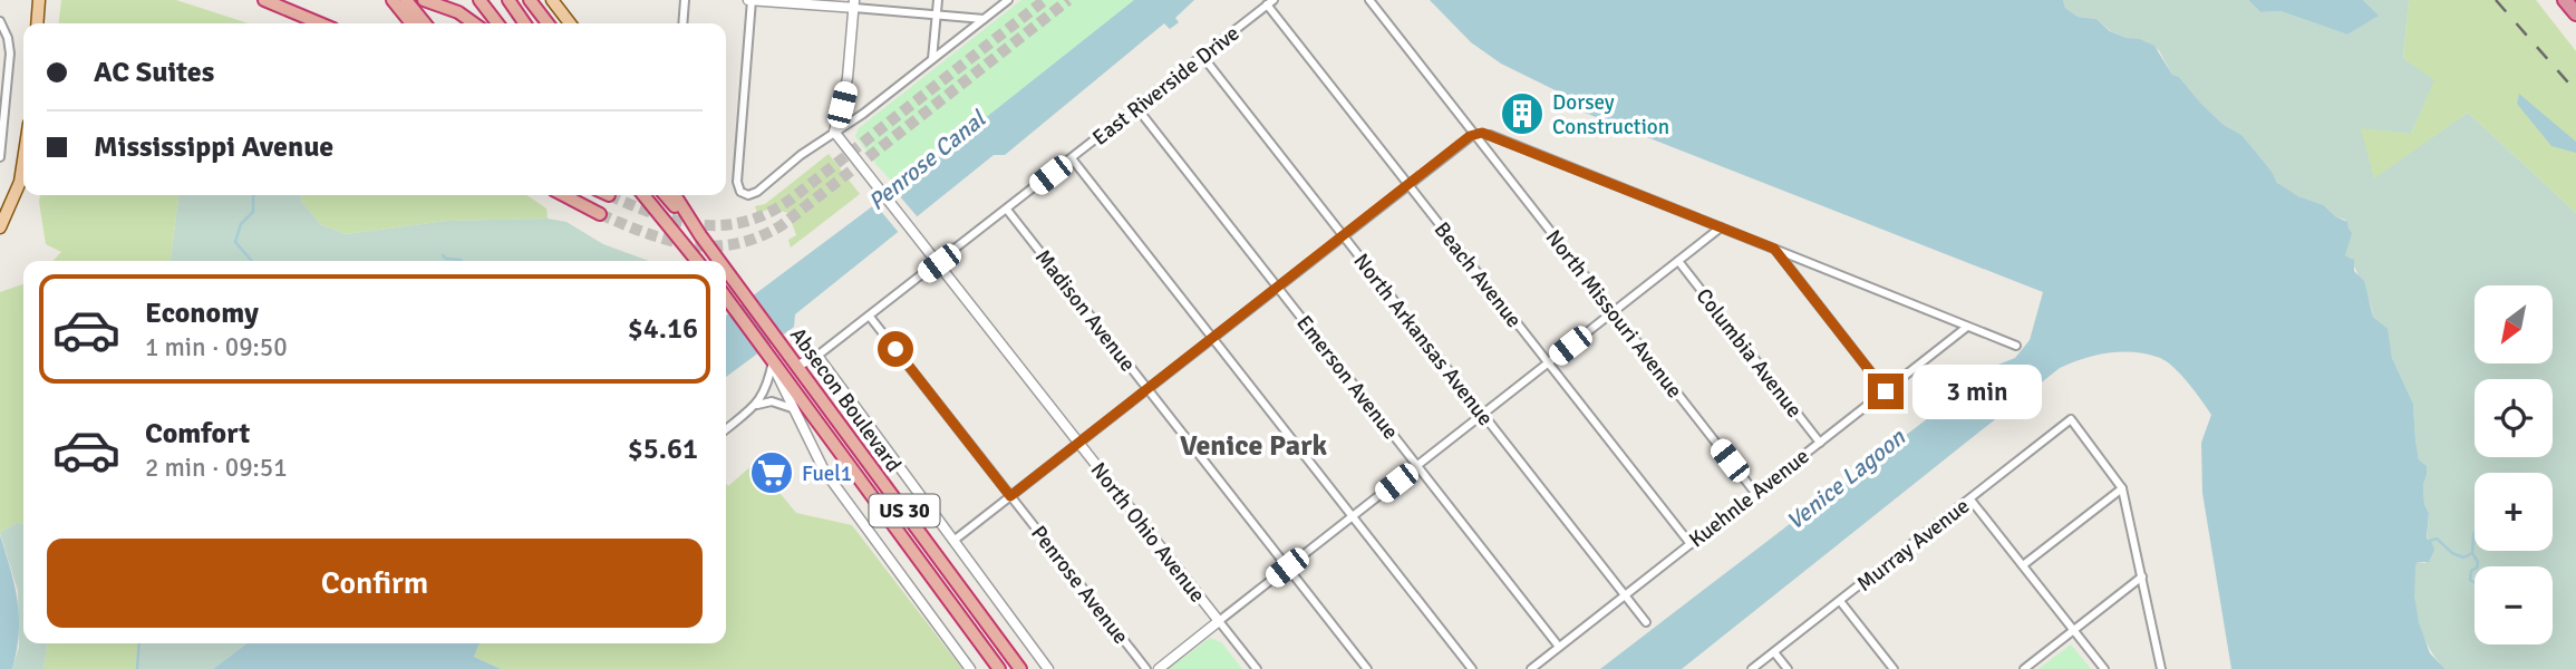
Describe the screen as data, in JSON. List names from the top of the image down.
{
  "streets": {
    "highway": ["Absecon Boulevard", "US 30"],
    "street": [
      "East Riverside Drive",
      "Beach Avenue",
      "Madison Avenue",
      "North Missouri Avenue",
      "North Arkansas Avenue",
      "Columbia Avenue",
      "Emerson Avenue",
      "Kuehnle Avenue",
      "North Ohio Avenue",
      "Murray Avenue",
      "Penrose Avenue"
    ]
  },
  "crossings": [
    ["East Riverside Drive", "Beach Avenue"],
    ["East Riverside Drive", "Madison Avenue"],
    ["East Riverside Drive", "North Arkansas Avenue"],
    ["East Riverside Drive", "Emerson Avenue"],
    ["East Riverside Drive", "Absecon Boulevard"],
    ["East Riverside Drive", "North Ohio Avenue"],
    ["East Riverside Drive", "Penrose Avenue"],
    ["Beach Avenue", "Kuehnle Avenue"],
    ["North Missouri Avenue", "Kuehnle Avenue"],
    ["North Arkansas Avenue", "Kuehnle Avenue"],
    ["Columbia Avenue", "Kuehnle Avenue"],
    ["Emerson Avenue", "Kuehnle Avenue"]
  ],
  "districts": ["Venice Park"],
  "water": ["Penrose Canal", "Venice Lagoon"],
  "places": {
    "building": ["Dorsey Construction"],
    "supermarket": ["Fuel1"]
  },
  "north": "bottom left",
  "page": {
    "banner": ["AC Suites", "Mississippi Avenue"],
    "list": [
      {
        "name": "Economy",
        "note": "1 min · 09:50",
        "value": "$4.16"
      },
      {
        "name": "Comfort",
        "note": "2 min · 09:51",
        "value": "$5.61"
      }
    ],
    "map_buttons": ["+", "−"],
    "bubble": "3 min",
    "buttons": "Confirm"
  }
}
